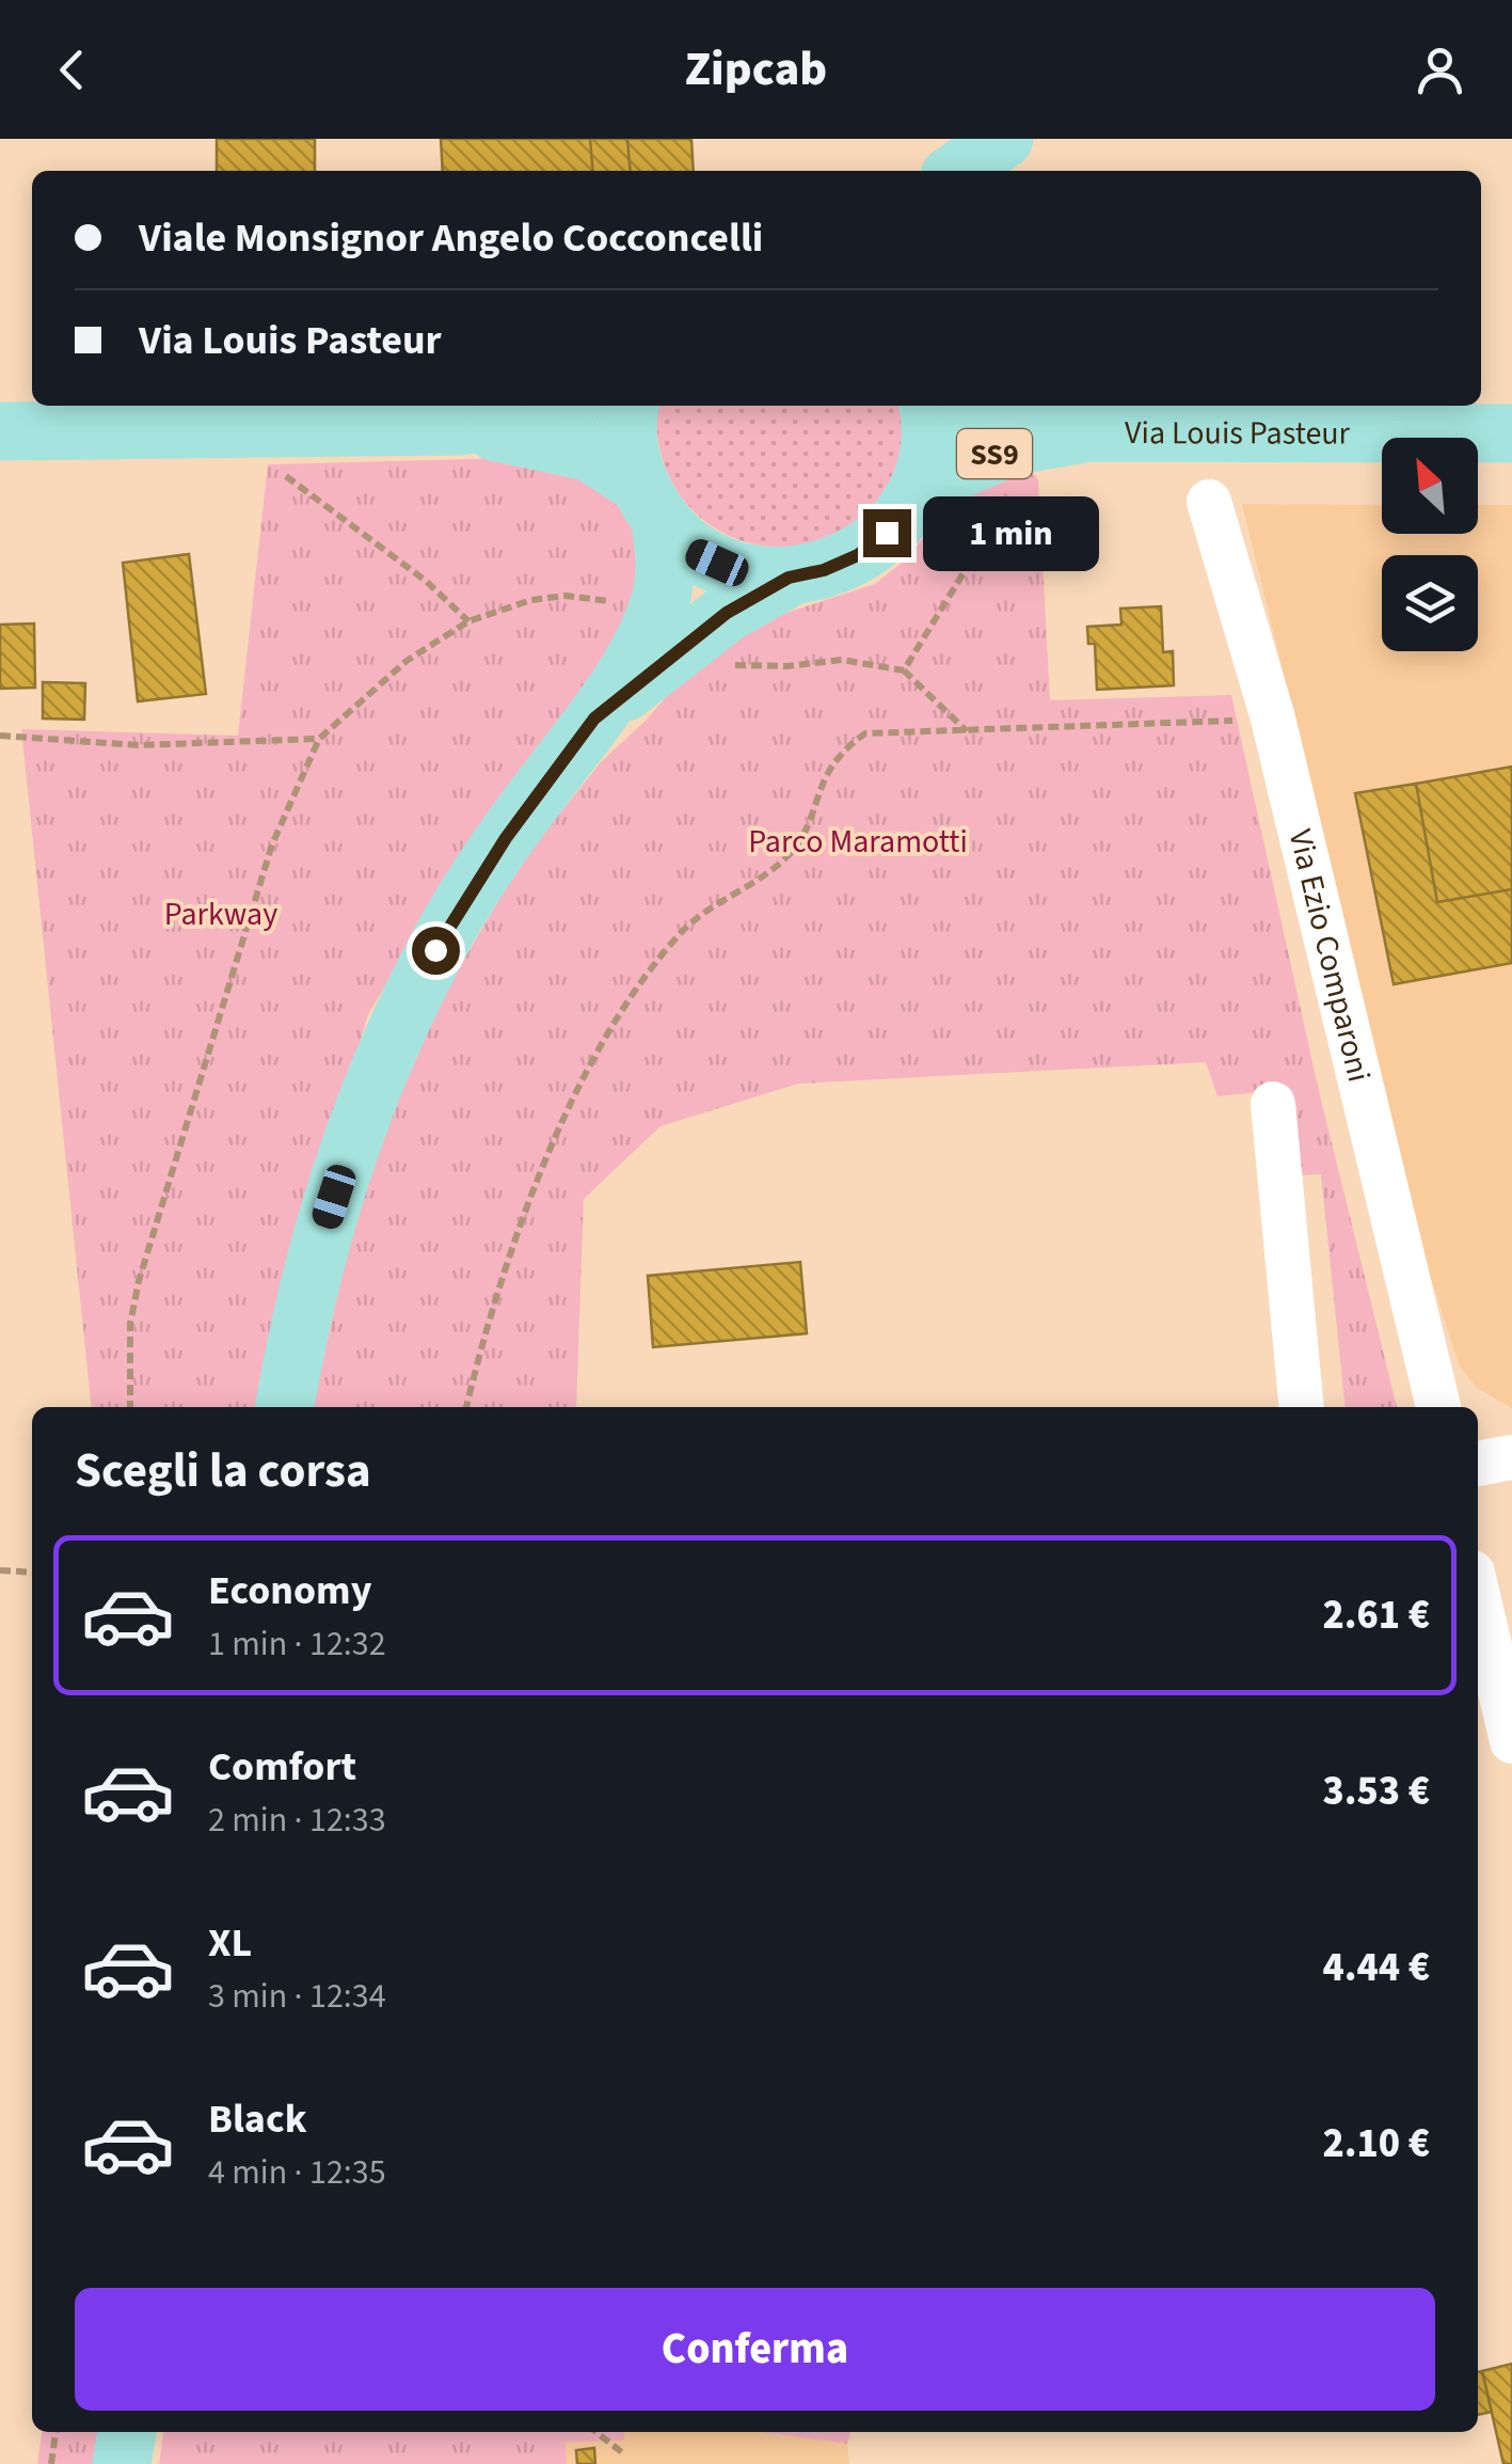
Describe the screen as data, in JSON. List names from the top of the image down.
{
  "streets": {
    "main road": ["Via Louis Pasteur", "SS9"],
    "street": ["Via Ezio Comparoni"]
  },
  "parks": ["Parco Maramotti", "Parkway"],
  "north": "top left",
  "page": {
    "header": "Zipcab",
    "banner": ["Viale Monsignor Angelo Cocconcelli", "Via Louis Pasteur"],
    "bubble": "1 min",
    "heading": "Scegli la corsa",
    "list": [
      {
        "name": "Economy",
        "note": "1 min · 12:32",
        "value": "2.61 €"
      },
      {
        "name": "Comfort",
        "note": "2 min · 12:33",
        "value": "3.53 €"
      },
      {
        "name": "XL",
        "note": "3 min · 12:34",
        "value": "4.44 €"
      },
      {
        "name": "Black",
        "note": "4 min · 12:35",
        "value": "2.10 €"
      }
    ],
    "buttons": "Conferma"
  }
}
